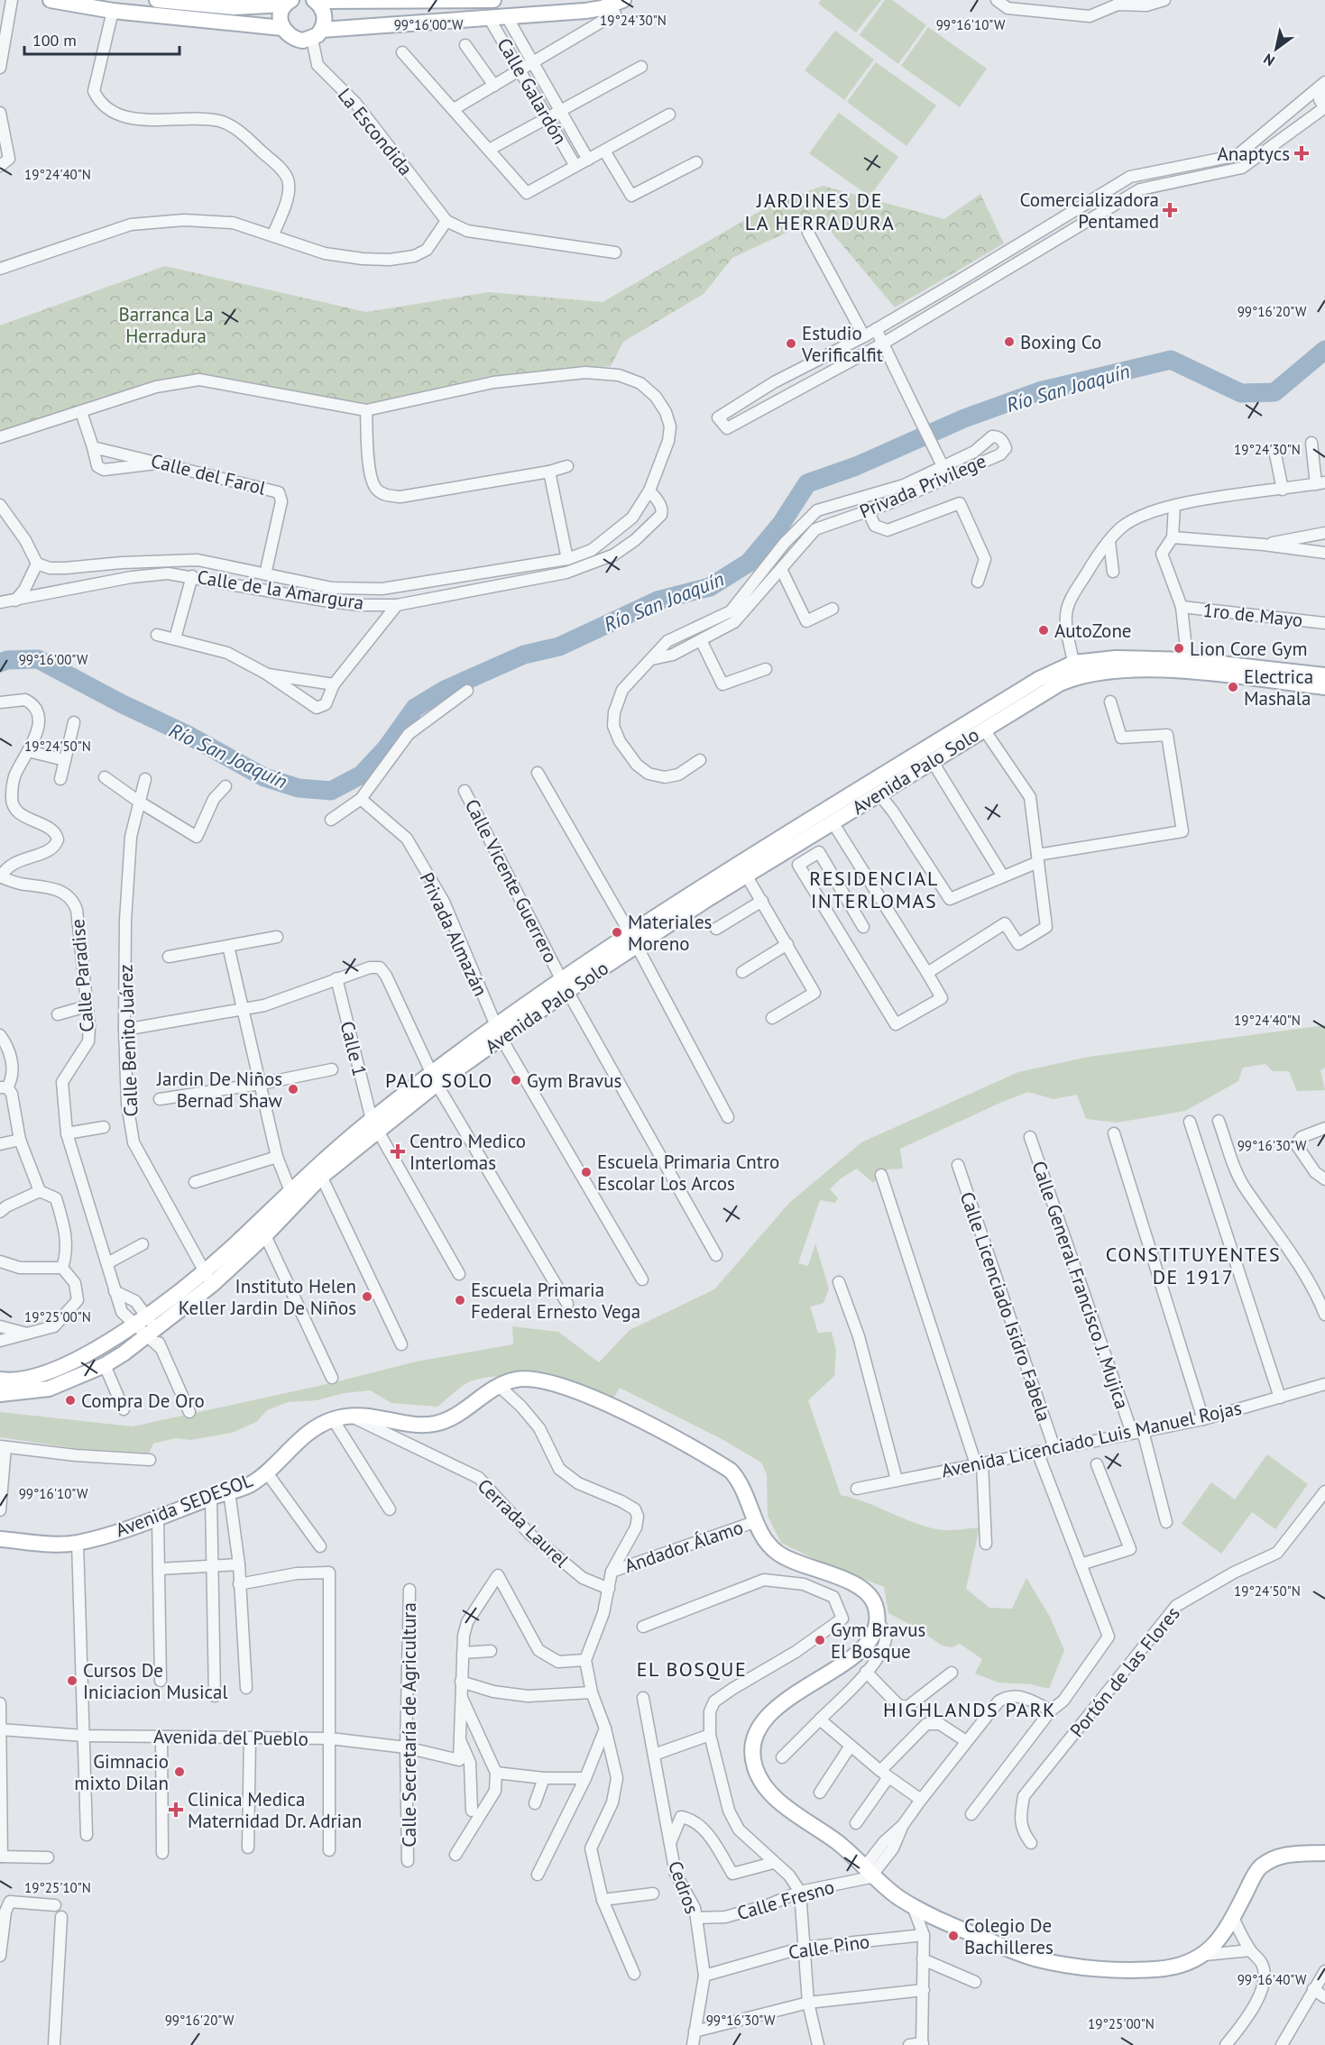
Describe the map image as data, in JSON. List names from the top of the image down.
{
  "streets": {
    "main road": ["Avenida Palo Solo", "Avenida SEDESOL"],
    "street": [
      "Calle Galardón",
      "La Escondida",
      "Calle del Farol",
      "Privada Privilege",
      "Calle de la Amargura",
      "1ro de Mayo",
      "Calle Vicente Guerrero",
      "Privada Almazán",
      "Calle Paradise",
      "Calle Benito Juárez",
      "Calle 1",
      "Calle General Francisco J. Mujica",
      "Calle Licenciado Isidro Fabela",
      "Avenida Licenciado Luis Manuel Rojas",
      "Cerrada Laurel",
      "Andador Álamo",
      "Portón de las Flores",
      "Calle Secretaría de Agricultura",
      "Avenida del Pueblo",
      "Cedros",
      "Calle Fresno",
      "Calle Pino"
    ]
  },
  "crossings": [
    ["Calle del Farol", "Calle de la Amargura"],
    ["Avenida Palo Solo", "Calle Vicente Guerrero"],
    ["Avenida Palo Solo", "Privada Almazán"],
    ["Avenida Palo Solo", "Calle Paradise"],
    ["Avenida Palo Solo", "Calle Benito Juárez"],
    ["Avenida Palo Solo", "Calle 1"],
    ["Calle General Francisco J. Mujica", "Avenida Licenciado Luis Manuel Rojas"],
    ["Calle Licenciado Isidro Fabela", "Avenida Licenciado Luis Manuel Rojas"],
    ["Avenida SEDESOL", "Cerrada Laurel"],
    ["Calle Secretaría de Agricultura", "Avenida del Pueblo"],
    ["Cedros", "Calle Fresno"],
    ["Cedros", "Calle Pino"]
  ],
  "districts": [
    "JARDINES DE LA HERRADURA",
    "RESIDENCIAL INTERLOMAS",
    "PALO SOLO",
    "CONSTITUYENTES DE 1917",
    "EL BOSQUE",
    "HIGHLANDS PARK"
  ],
  "water": ["Río San Joaquín"],
  "parks": ["Barranca La Herradura"],
  "places": {
    "health": [
      "Anaptycs",
      "Comercializadora Pentamed",
      "Centro Medico Interlomas",
      "Clinica Medica Maternidad Dr. Adrian"
    ],
    "other": [
      "Boxing Co",
      "Estudio Verificalfit",
      "AutoZone",
      "Lion Core Gym",
      "Electrica Mashala",
      "Materiales Moreno",
      "Gym Bravus",
      "Jardin De Niños Bernad Shaw",
      "Escuela Primaria Cntro Escolar Los Arcos",
      "Instituto Helen Keller Jardin De Niños",
      "Escuela Primaria Federal Ernesto Vega",
      "Compra De Oro",
      "Gym Bravus El Bosque",
      "Cursos De Iniciacion Musical",
      "Gimnacio mixto Dilan",
      "Colegio De Bachilleres"
    ]
  },
  "scale_bar": "100 m",
  "north": "bottom left",
  "coordinates": [
    "19°24'30\"N",
    "99°16'00\"W",
    "99°16'10\"W",
    "19°24'40\"N",
    "99°16'20\"W",
    "19°24'50\"N",
    "99°16'30\"W",
    "19°25'00\"N",
    "19°25'10\"N",
    "99°16'40\"W"
  ]
}
